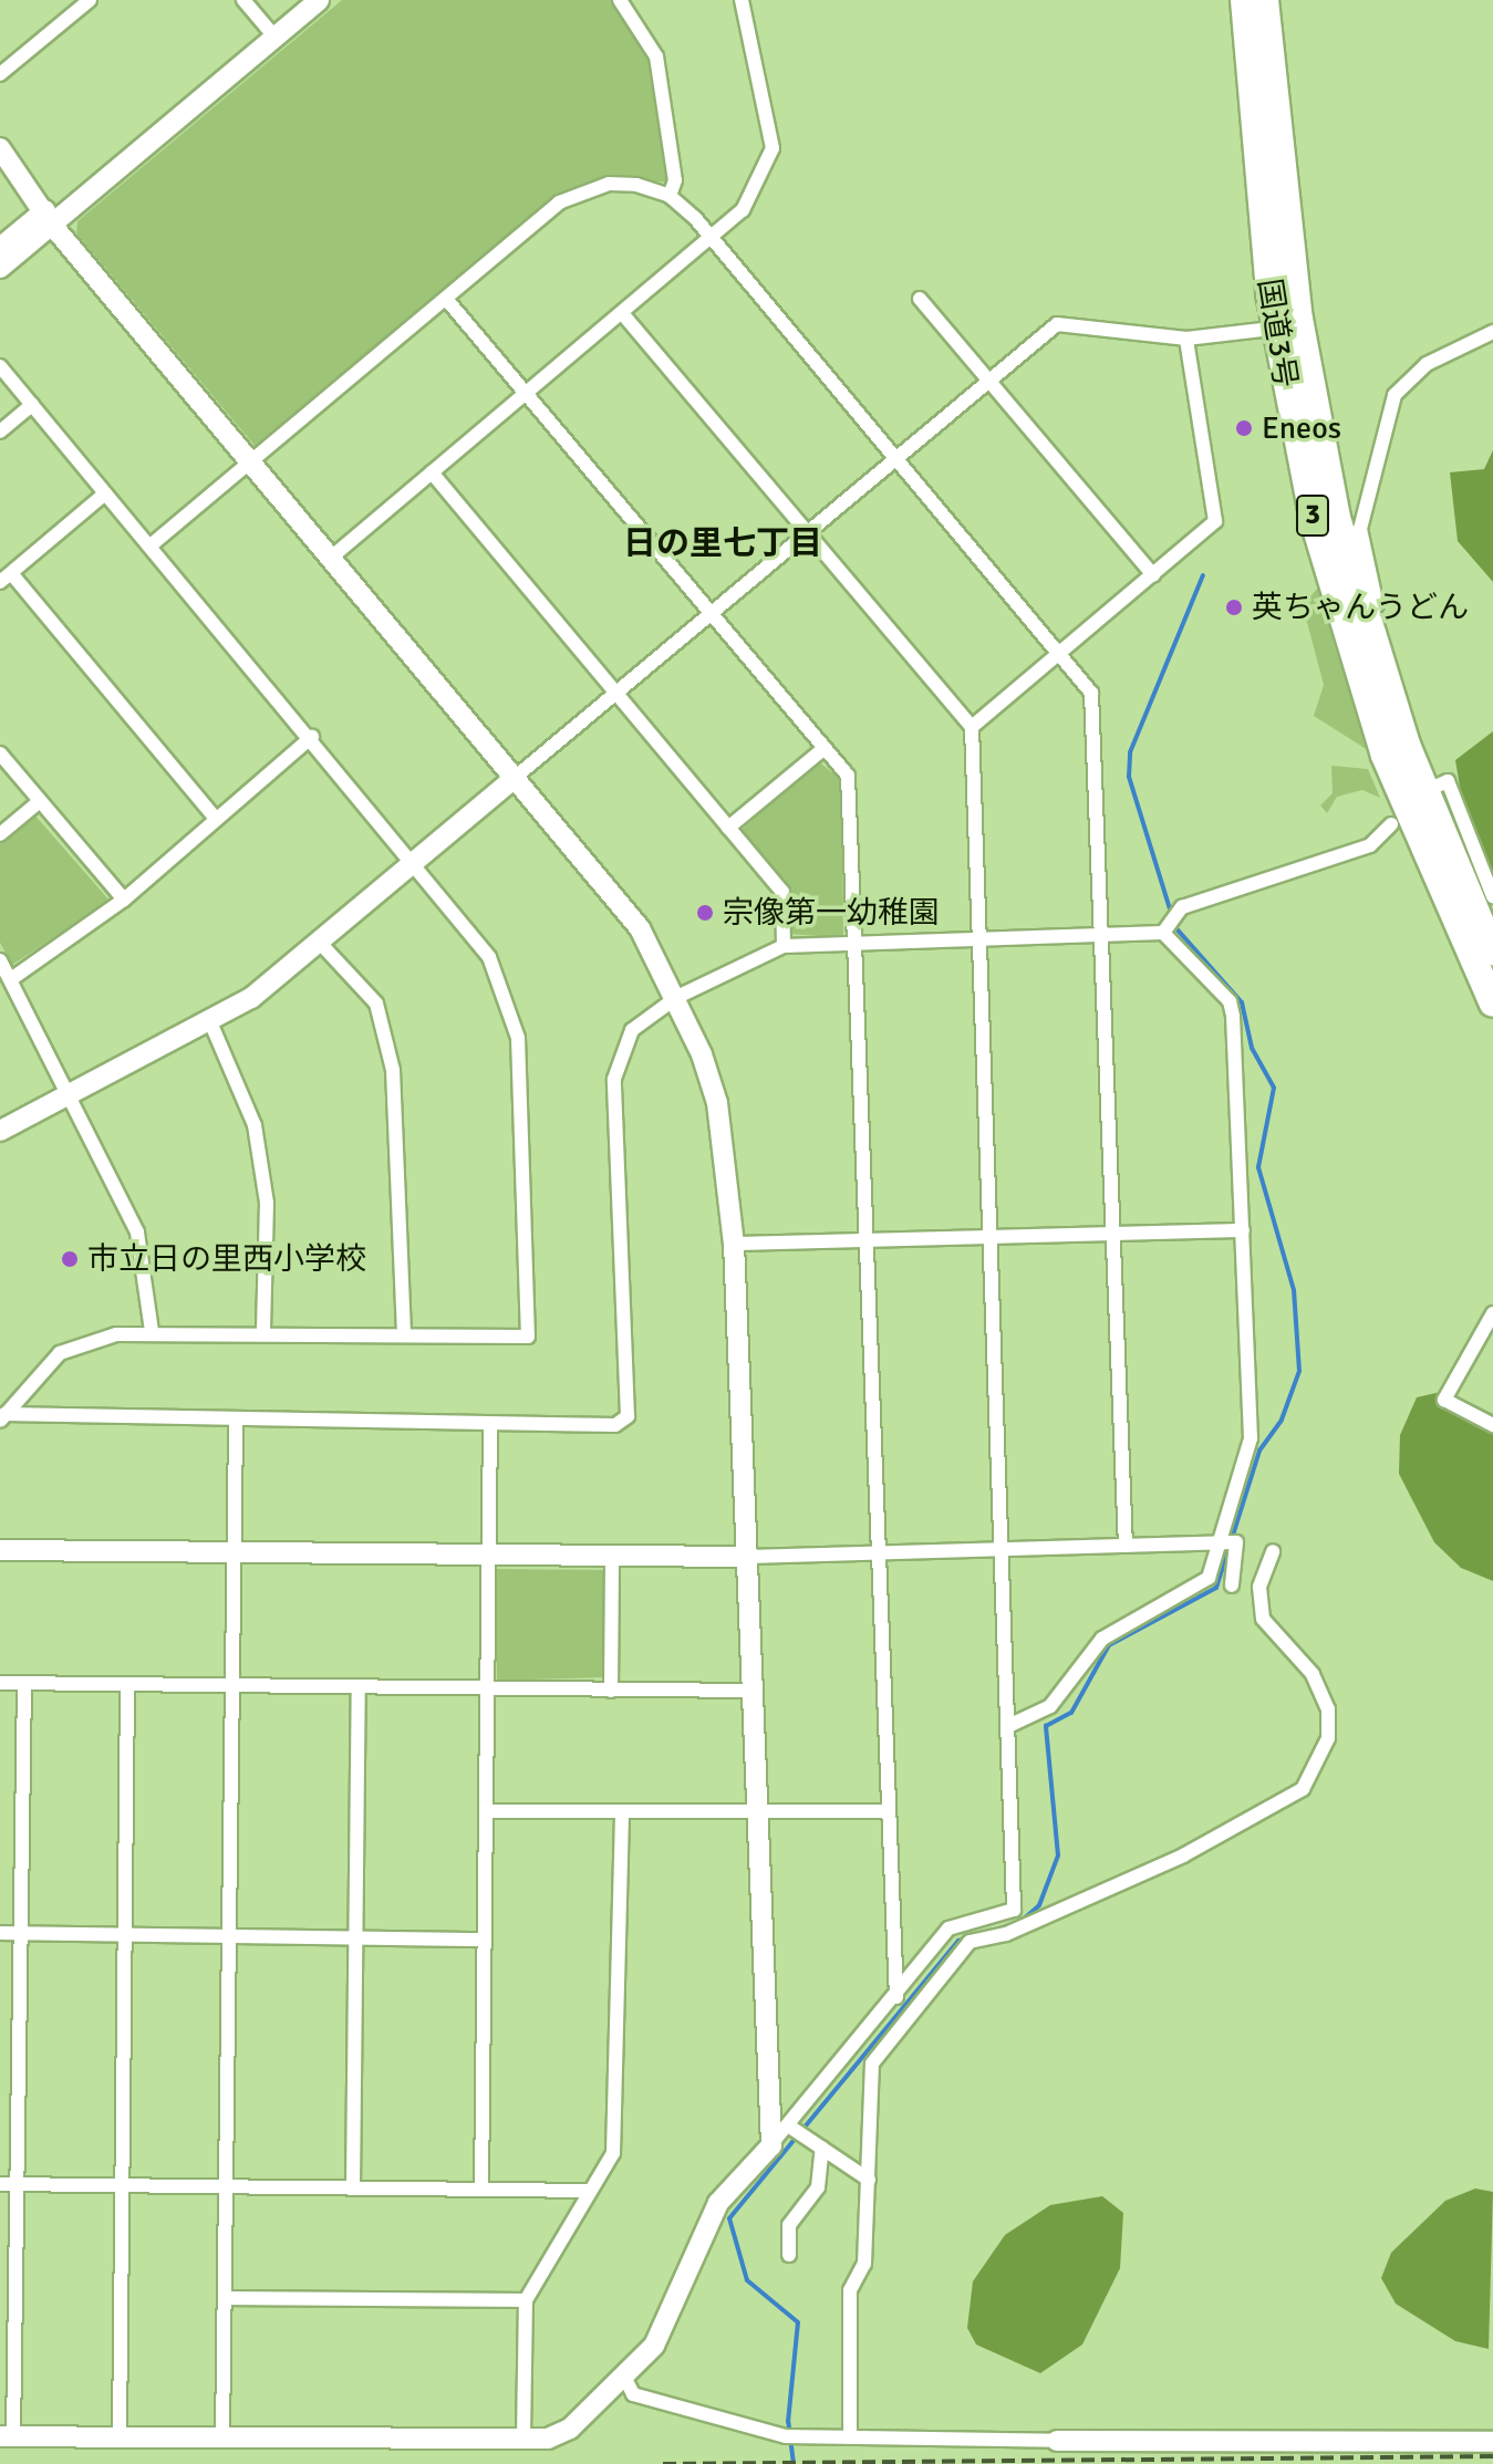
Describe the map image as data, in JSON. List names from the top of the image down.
{
  "streets": {
    "highway": ["国道3号", "3"]
  },
  "districts": ["日の里七丁目"],
  "places": [
    "Eneos",
    "英ちゃんうどん",
    "宗像第一幼稚園",
    "市立日の里西小学校"
  ]
}
